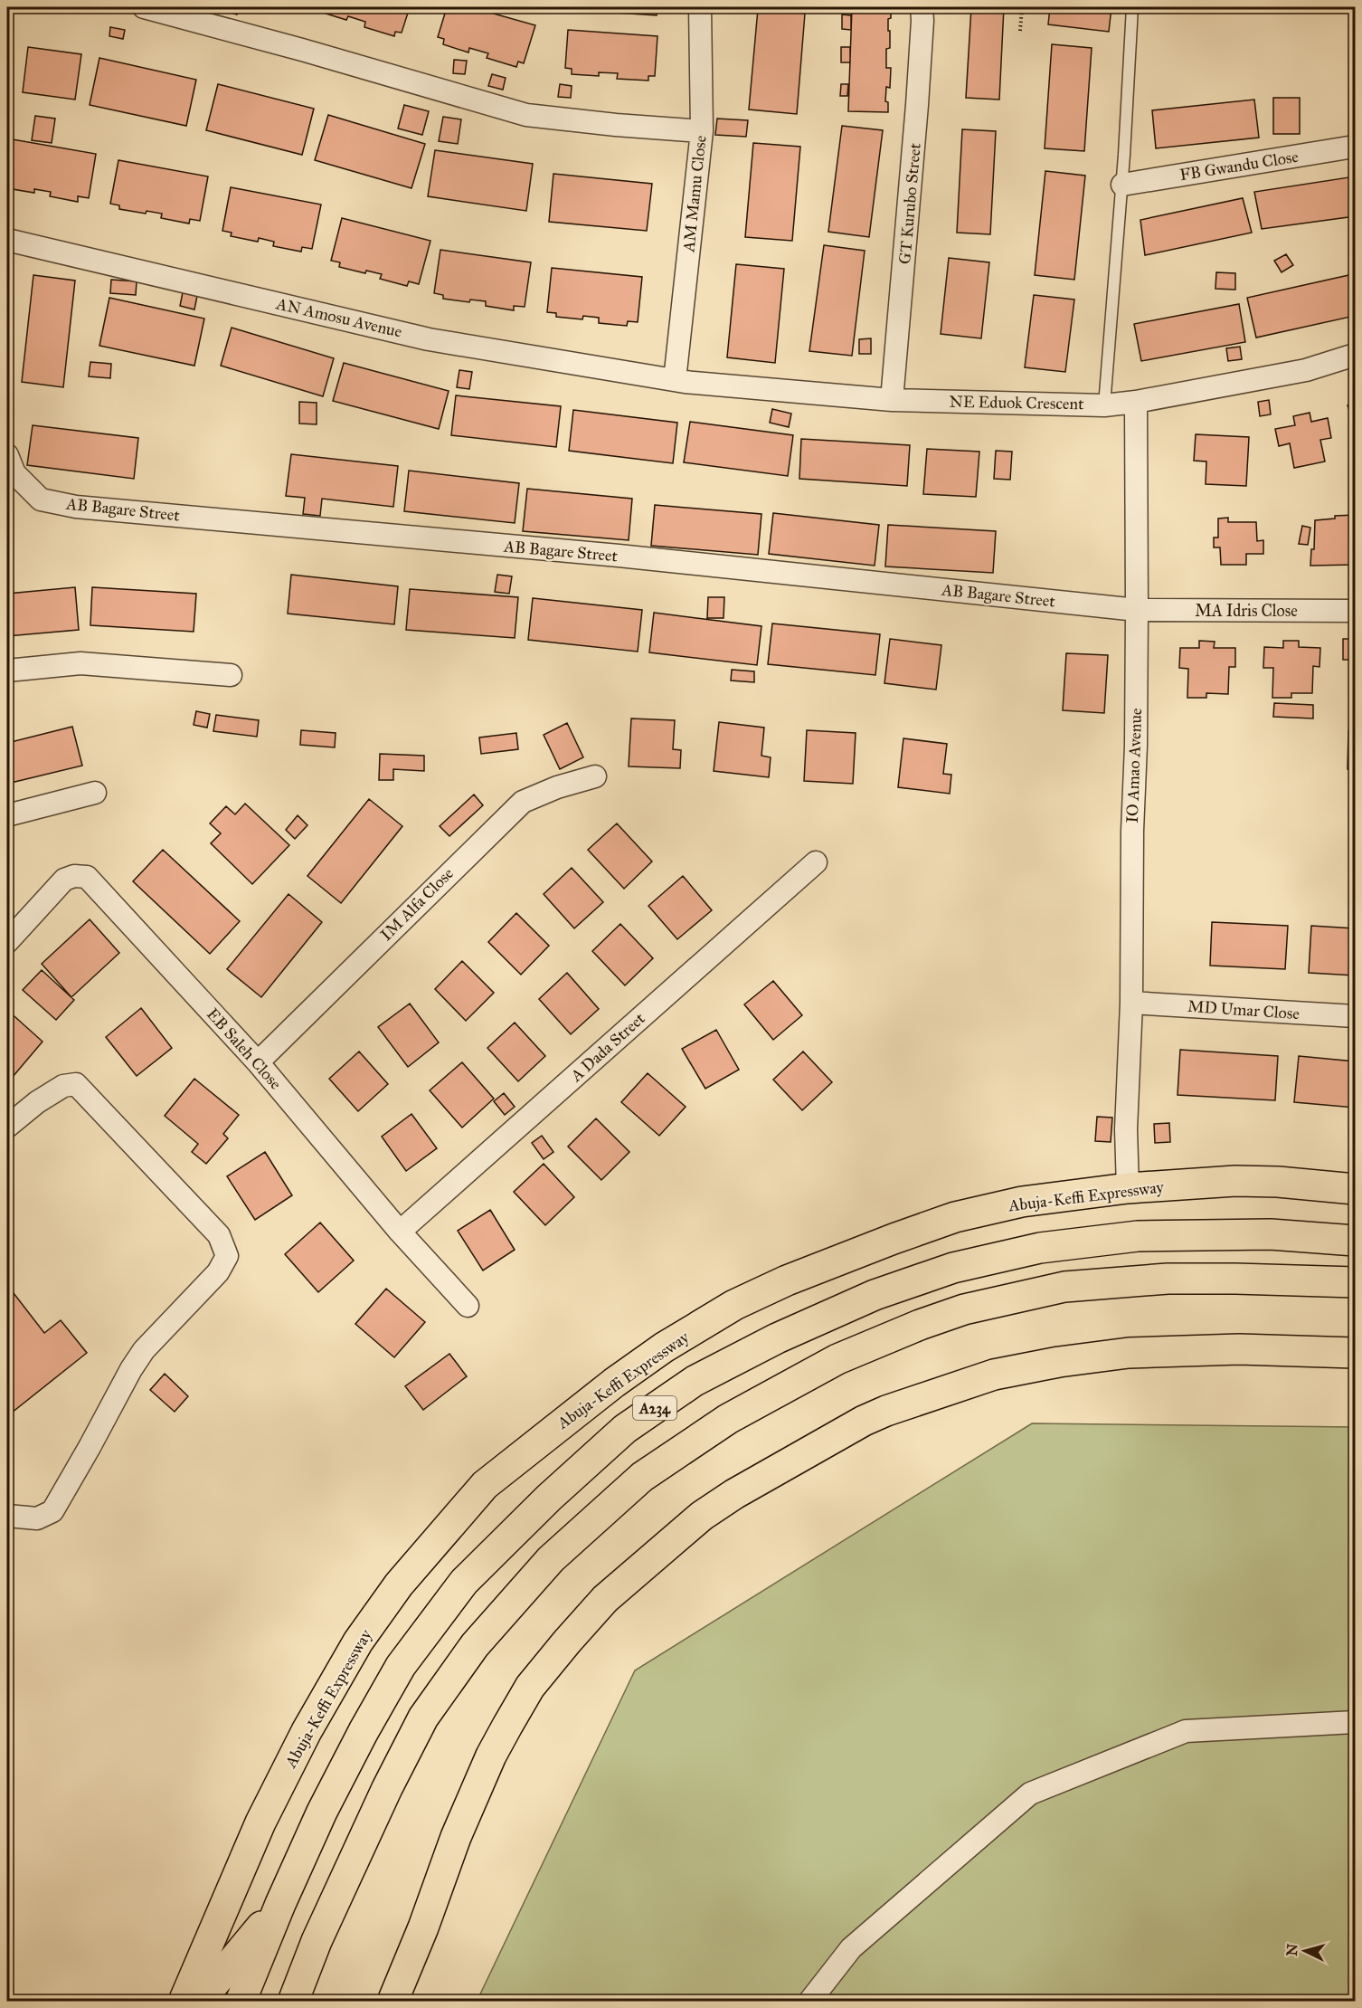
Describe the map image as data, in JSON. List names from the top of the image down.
{
  "streets": {
    "highway": ["Abuja-Keffi Expressway", "A234"],
    "street": [
      "FB Gwandu Close",
      "AM Mamu Close",
      "GT Kurubo Street",
      "AN Amosu Avenue",
      "NE Eduok Crescent",
      "AB Bagare Street",
      "MA Idris Close",
      "IO Amao Avenue",
      "IM Alfa Close",
      "MD Umar Close",
      "A Dada Street",
      "EB Saleh Close"
    ]
  },
  "crossings": [
    ["AM Mamu Close", "AN Amosu Avenue"],
    ["AM Mamu Close", "NE Eduok Crescent"],
    ["GT Kurubo Street", "NE Eduok Crescent"],
    ["AN Amosu Avenue", "NE Eduok Crescent"],
    ["NE Eduok Crescent", "IO Amao Avenue"],
    ["AB Bagare Street", "MA Idris Close"],
    ["AB Bagare Street", "IO Amao Avenue"],
    ["MA Idris Close", "IO Amao Avenue"],
    ["IO Amao Avenue", "MD Umar Close"],
    ["IO Amao Avenue", "Abuja-Keffi Expressway"],
    ["IM Alfa Close", "EB Saleh Close"],
    ["A Dada Street", "EB Saleh Close"]
  ],
  "north": "left"
}
